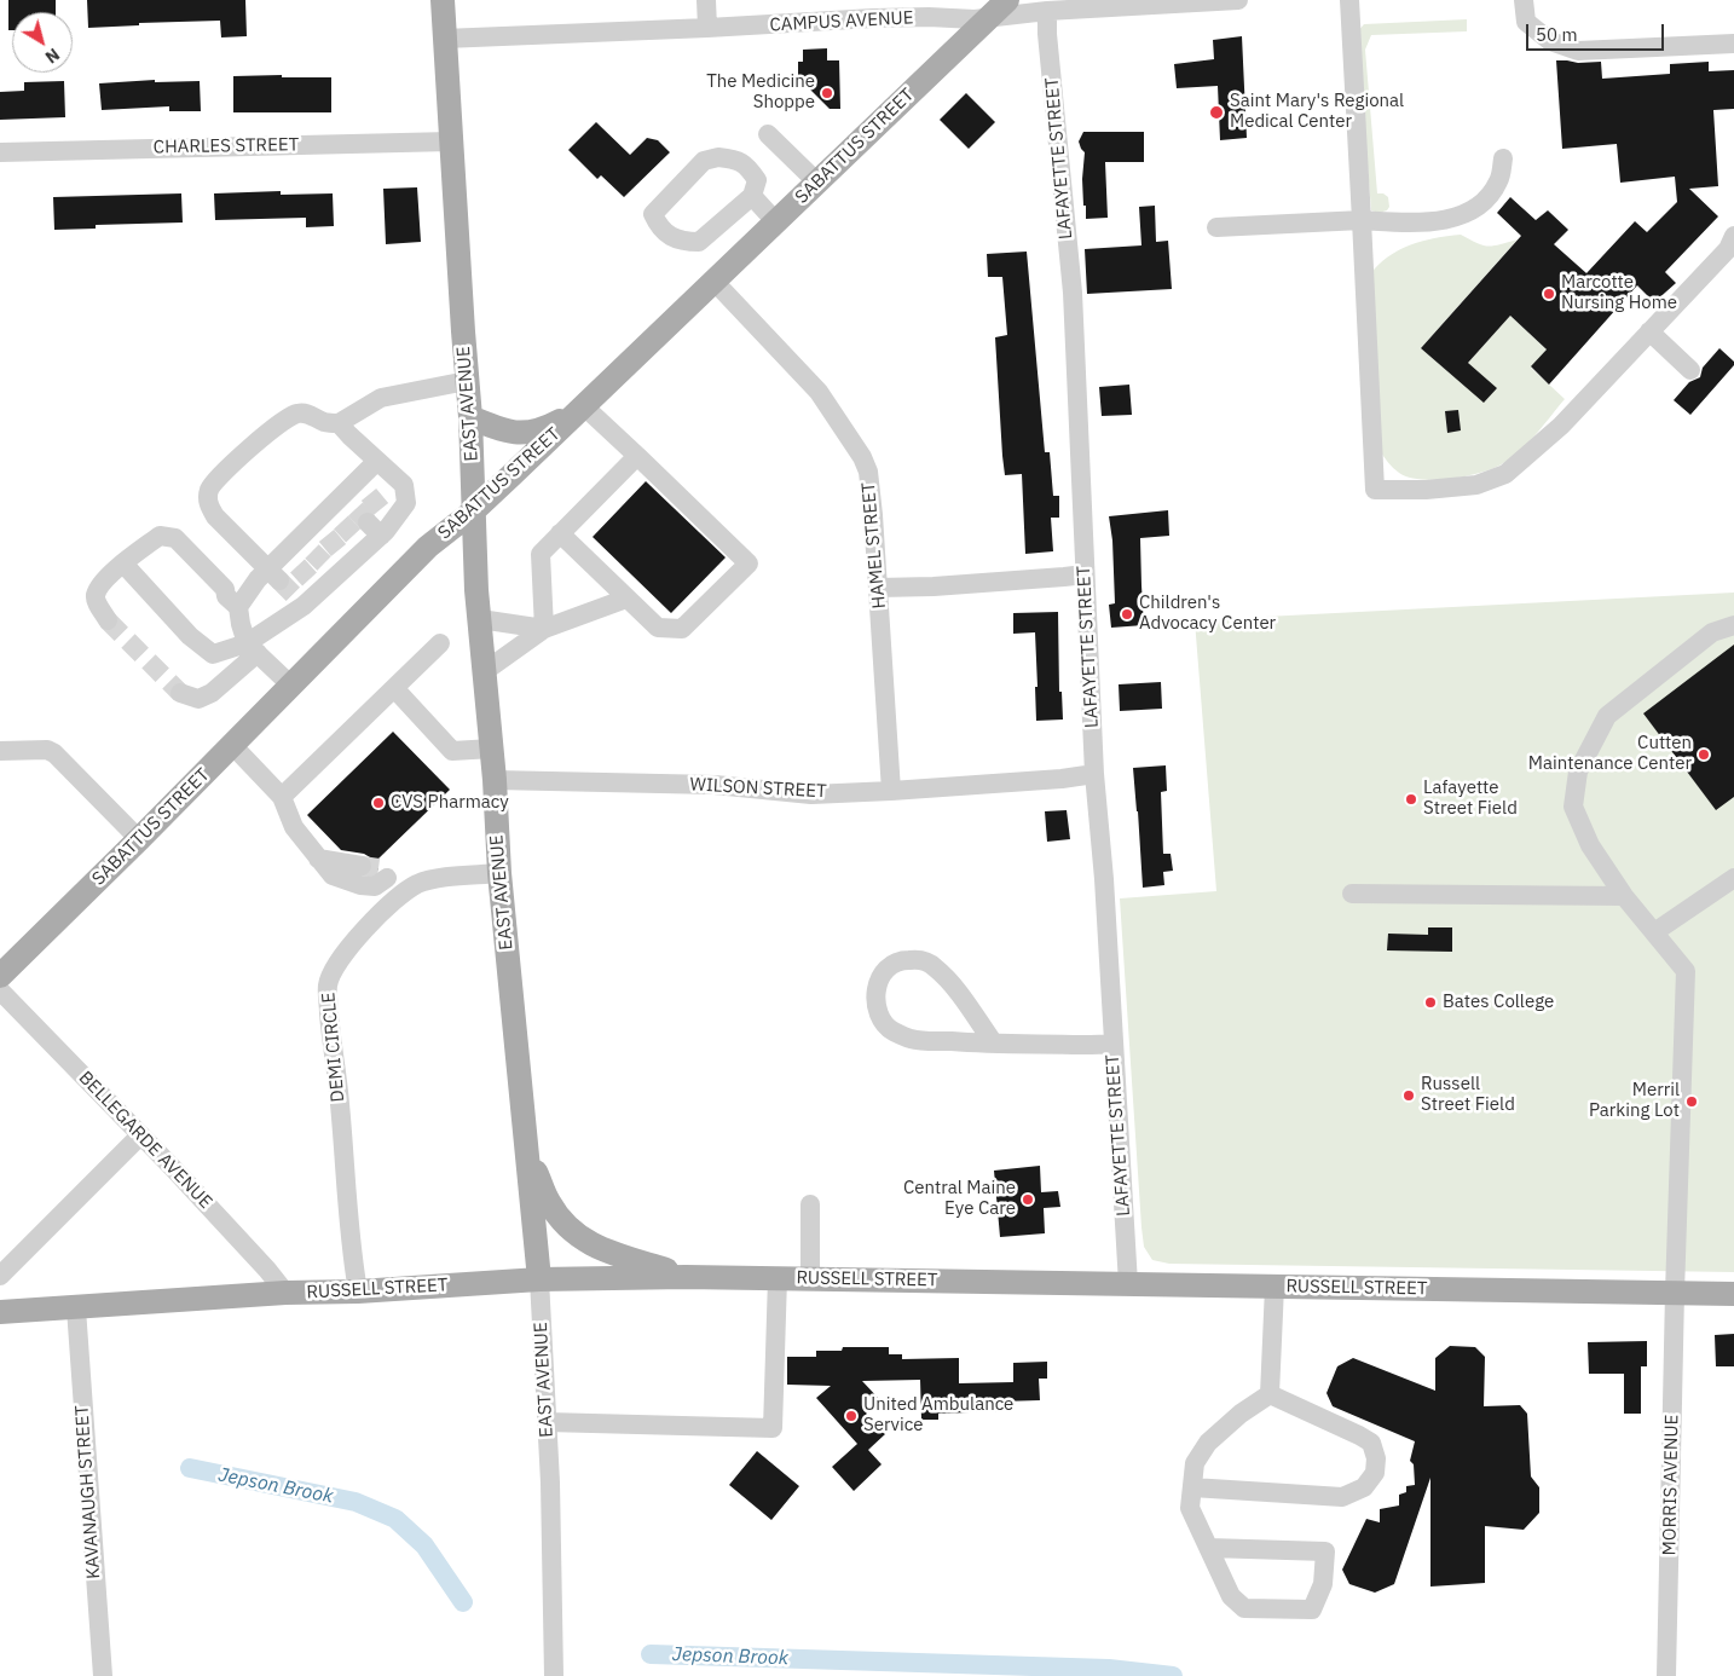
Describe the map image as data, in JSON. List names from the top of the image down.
{
  "streets": {
    "main road": ["SABATTUS STREET", "EAST AVENUE", "RUSSELL STREET"],
    "street": [
      "CAMPUS AVENUE",
      "CHARLES STREET",
      "LAFAYETTE STREET",
      "HAMEL STREET",
      "WILSON STREET",
      "DEMI CIRCLE",
      "BELLEGARDE AVENUE",
      "MORRIS AVENUE",
      "KAVANAUGH STREET"
    ]
  },
  "crossings": [
    ["CAMPUS AVENUE", "SABATTUS STREET"],
    ["CAMPUS AVENUE", "LAFAYETTE STREET"],
    ["CAMPUS AVENUE", "EAST AVENUE"],
    ["CHARLES STREET", "EAST AVENUE"],
    ["SABATTUS STREET", "EAST AVENUE"],
    ["SABATTUS STREET", "HAMEL STREET"],
    ["LAFAYETTE STREET", "WILSON STREET"],
    ["LAFAYETTE STREET", "RUSSELL STREET"],
    ["EAST AVENUE", "WILSON STREET"],
    ["EAST AVENUE", "DEMI CIRCLE"],
    ["EAST AVENUE", "RUSSELL STREET"],
    ["HAMEL STREET", "WILSON STREET"],
    ["DEMI CIRCLE", "RUSSELL STREET"],
    ["BELLEGARDE AVENUE", "RUSSELL STREET"],
    ["RUSSELL STREET", "MORRIS AVENUE"],
    ["RUSSELL STREET", "KAVANAUGH STREET"]
  ],
  "water": ["Jepson Brook"],
  "places": [
    "The Medicine Shoppe",
    "Saint Mary's Regional Medical Center",
    "Marcotte Nursing Home",
    "Children's Advocacy Center",
    "Cutten Maintenance Center",
    "Lafayette Street Field",
    "CVS Pharmacy",
    "Bates College",
    "Russell Street Field",
    "Merril Parking Lot",
    "Central Maine Eye Care",
    "United Ambulance Service"
  ],
  "scale_bar": "50 m",
  "north": "bottom right"
}
